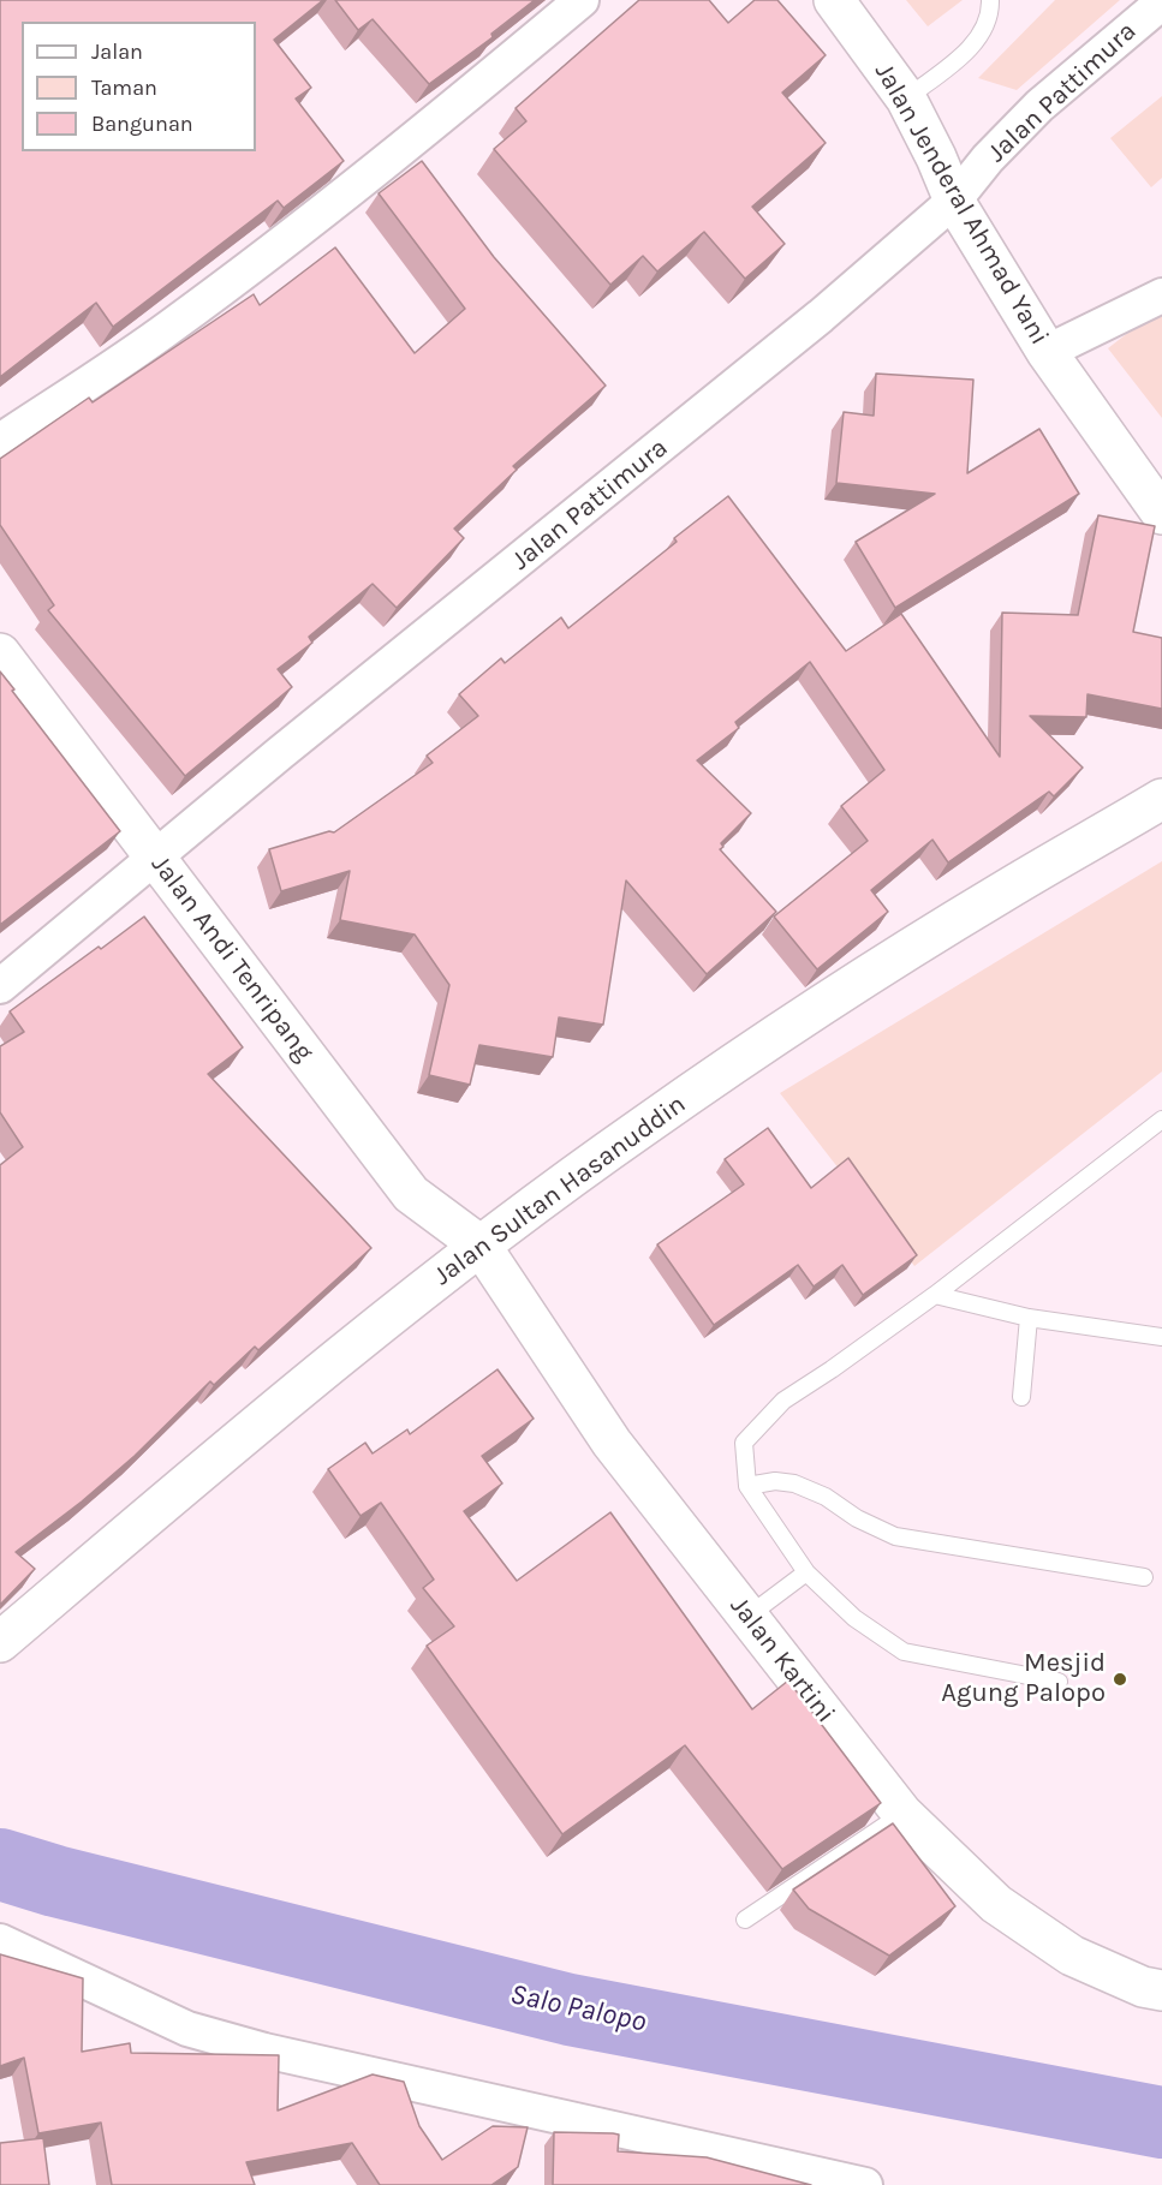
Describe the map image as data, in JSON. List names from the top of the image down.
{
  "streets": {
    "main road": [
      "Jalan Jenderal Ahmad Yani",
      "Jalan Andi Tenripang",
      "Jalan Sultan Hasanuddin",
      "Jalan Kartini"
    ],
    "street": ["Jalan Pattimura"]
  },
  "crossings": [
    ["Jalan Pattimura", "Jalan Jenderal Ahmad Yani"],
    ["Jalan Pattimura", "Jalan Andi Tenripang"],
    ["Jalan Andi Tenripang", "Jalan Sultan Hasanuddin"],
    ["Jalan Andi Tenripang", "Jalan Kartini"],
    ["Jalan Sultan Hasanuddin", "Jalan Kartini"]
  ],
  "water": ["Salo Palopo"],
  "places": ["Mesjid Agung Palopo"],
  "legend": ["Jalan", "Taman", "Bangunan"]
}
